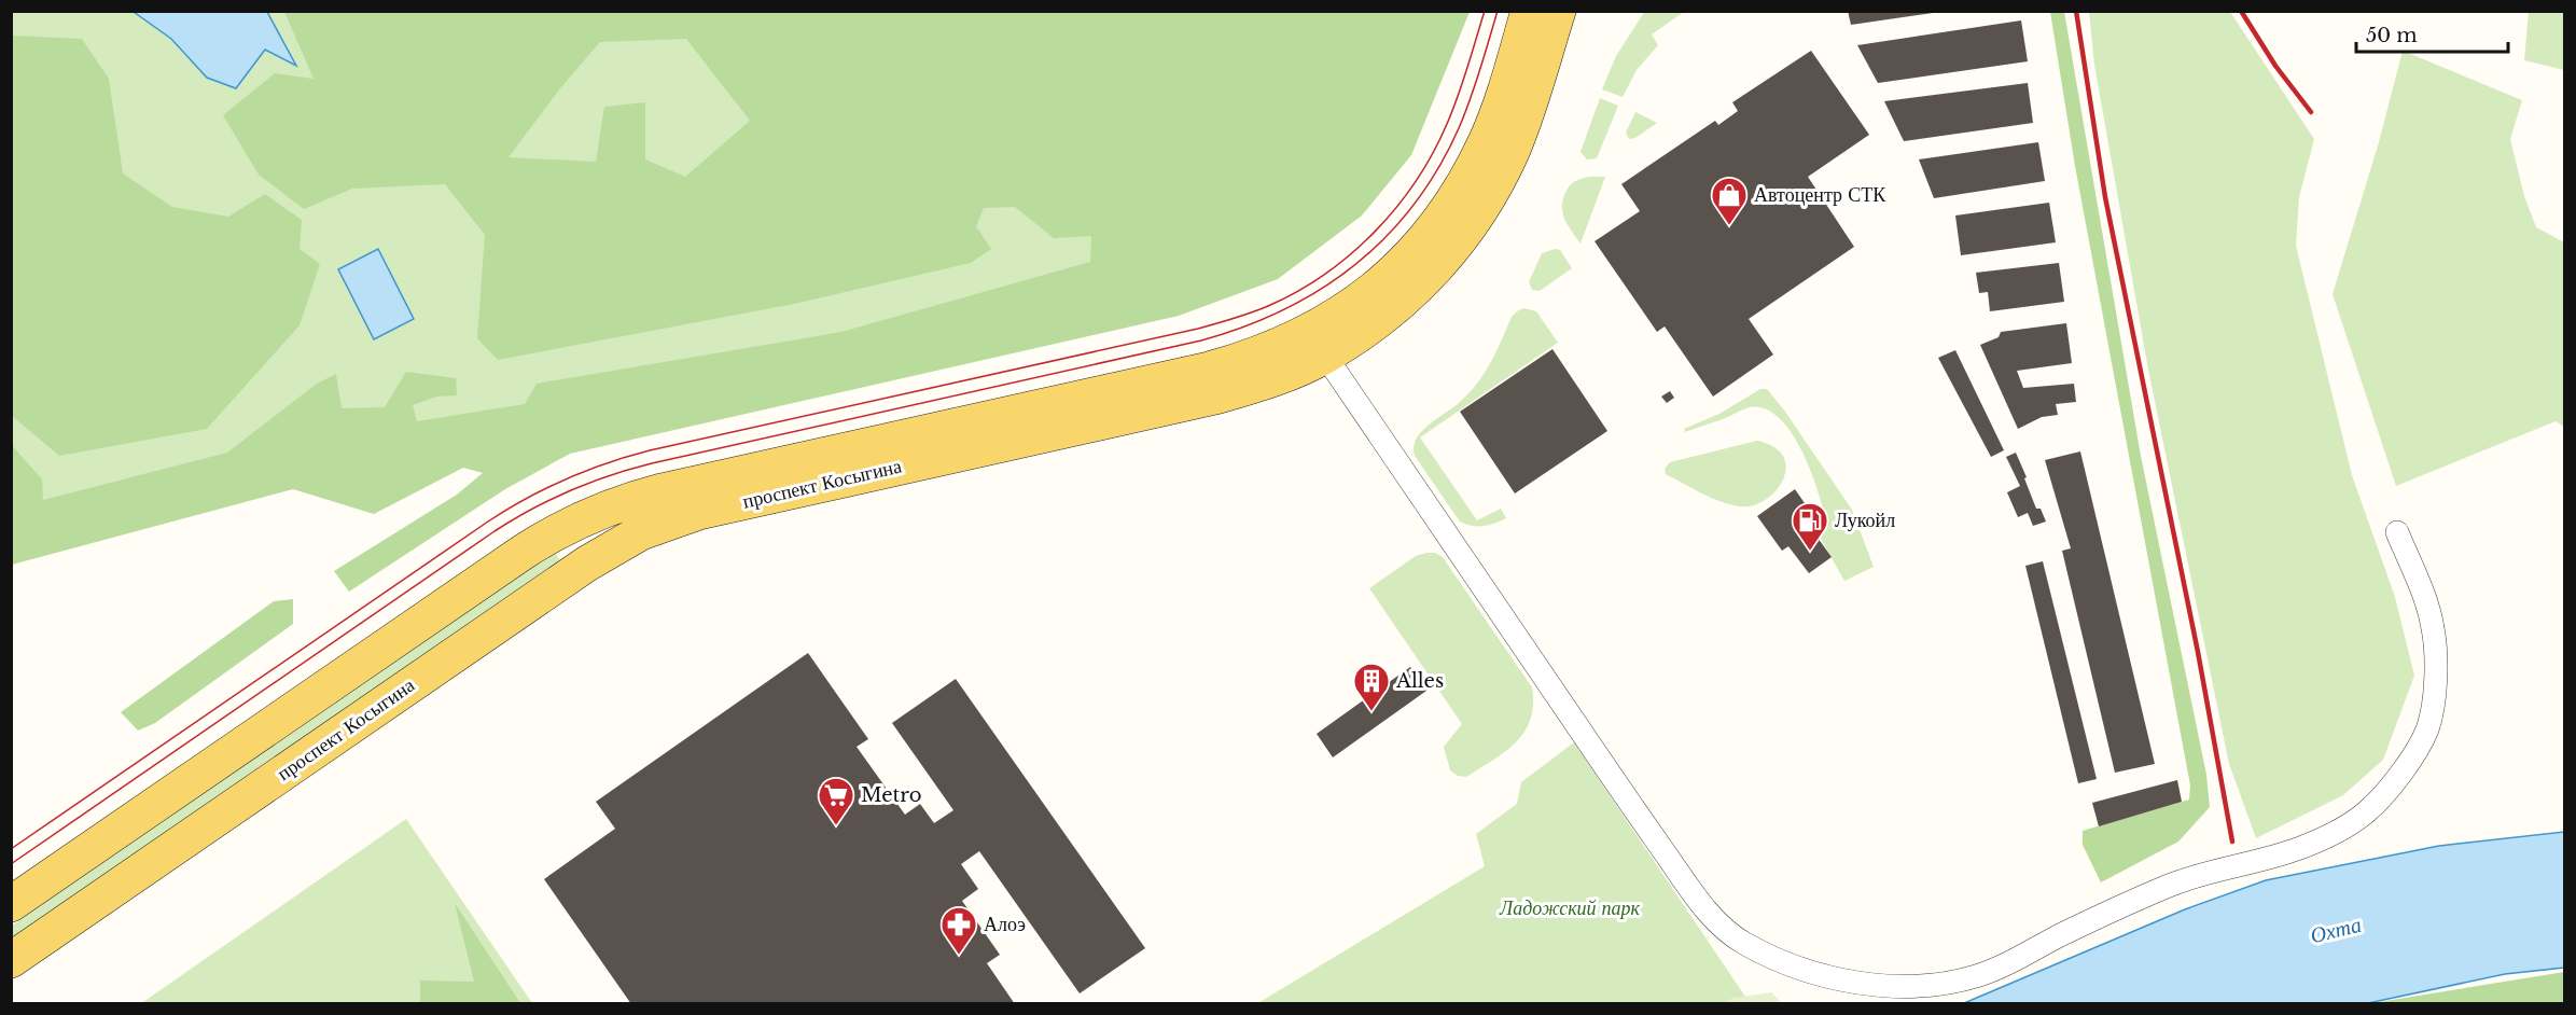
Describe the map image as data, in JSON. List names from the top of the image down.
{
  "streets": {
    "main road": ["проспект Косыгина"]
  },
  "water": ["Охта"],
  "parks": ["Ладожский парк"],
  "places": {
    "shop": ["Автоцентр СТК"],
    "fuel station": ["Лукойл"],
    "building": ["Alles"],
    "supermarket": ["Metro"],
    "pharmacy": ["Алоэ"]
  },
  "scale_bar": "50 m"
}
